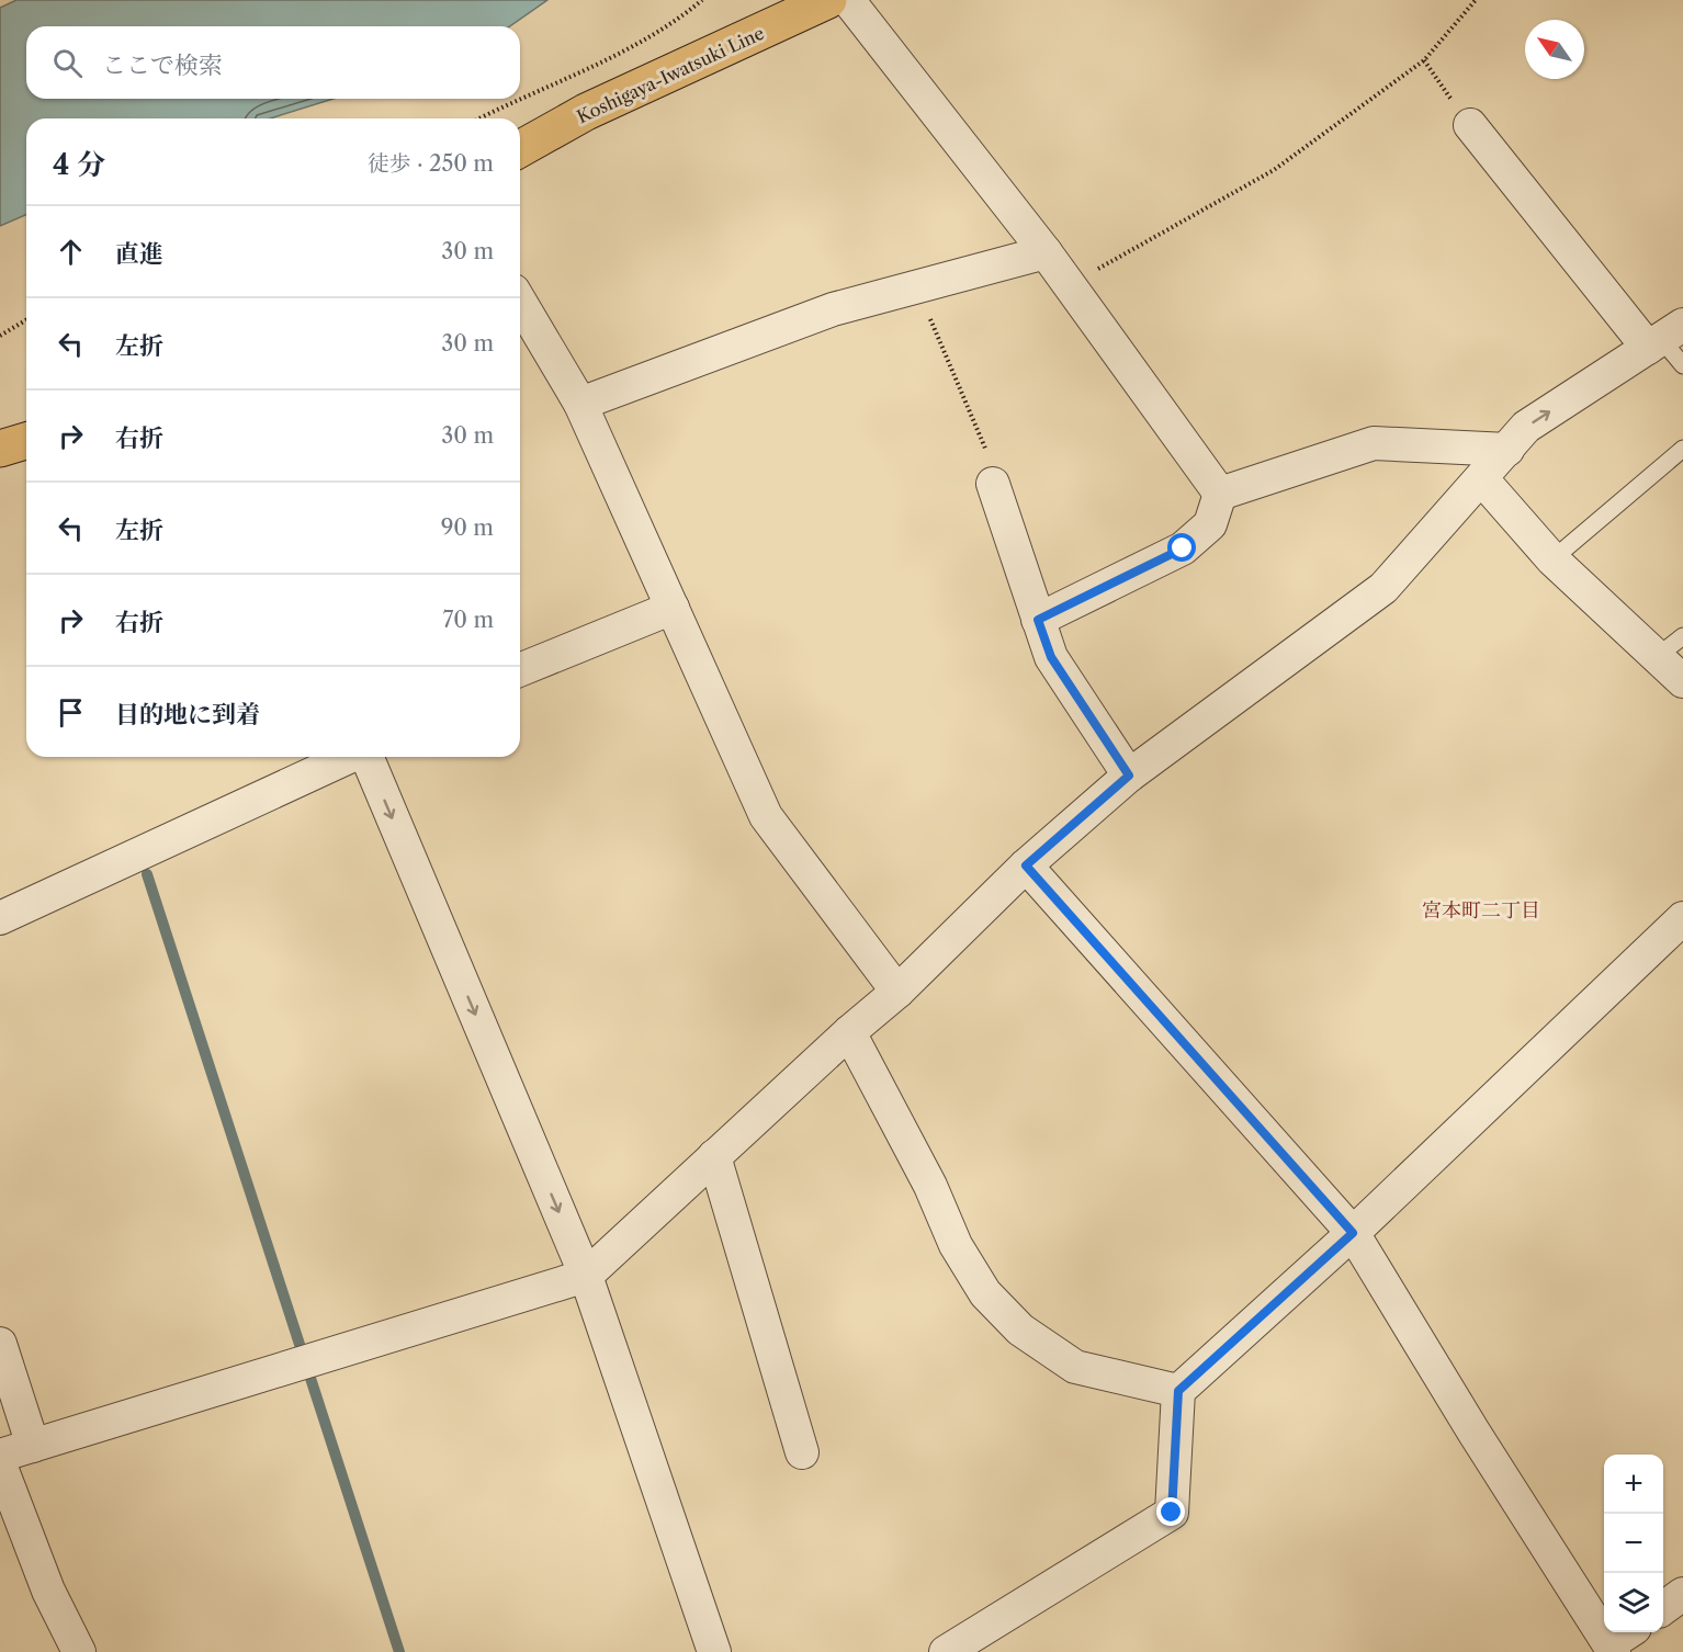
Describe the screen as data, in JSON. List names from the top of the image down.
{
  "streets": {
    "main road": ["Koshigaya-Iwatsuki Line"]
  },
  "districts": ["宮本町二丁目"],
  "north": "top left",
  "page": {
    "search": "ここで検索",
    "heading": ["4 分", "徒歩 · 250 m"],
    "list": [
      ["直進", "30 m"],
      ["左折", "30 m"],
      ["右折", "30 m"],
      ["左折", "90 m"],
      ["右折", "70 m"],
      "目的地に到着"
    ],
    "map_buttons": ["+", "−"]
  }
}
